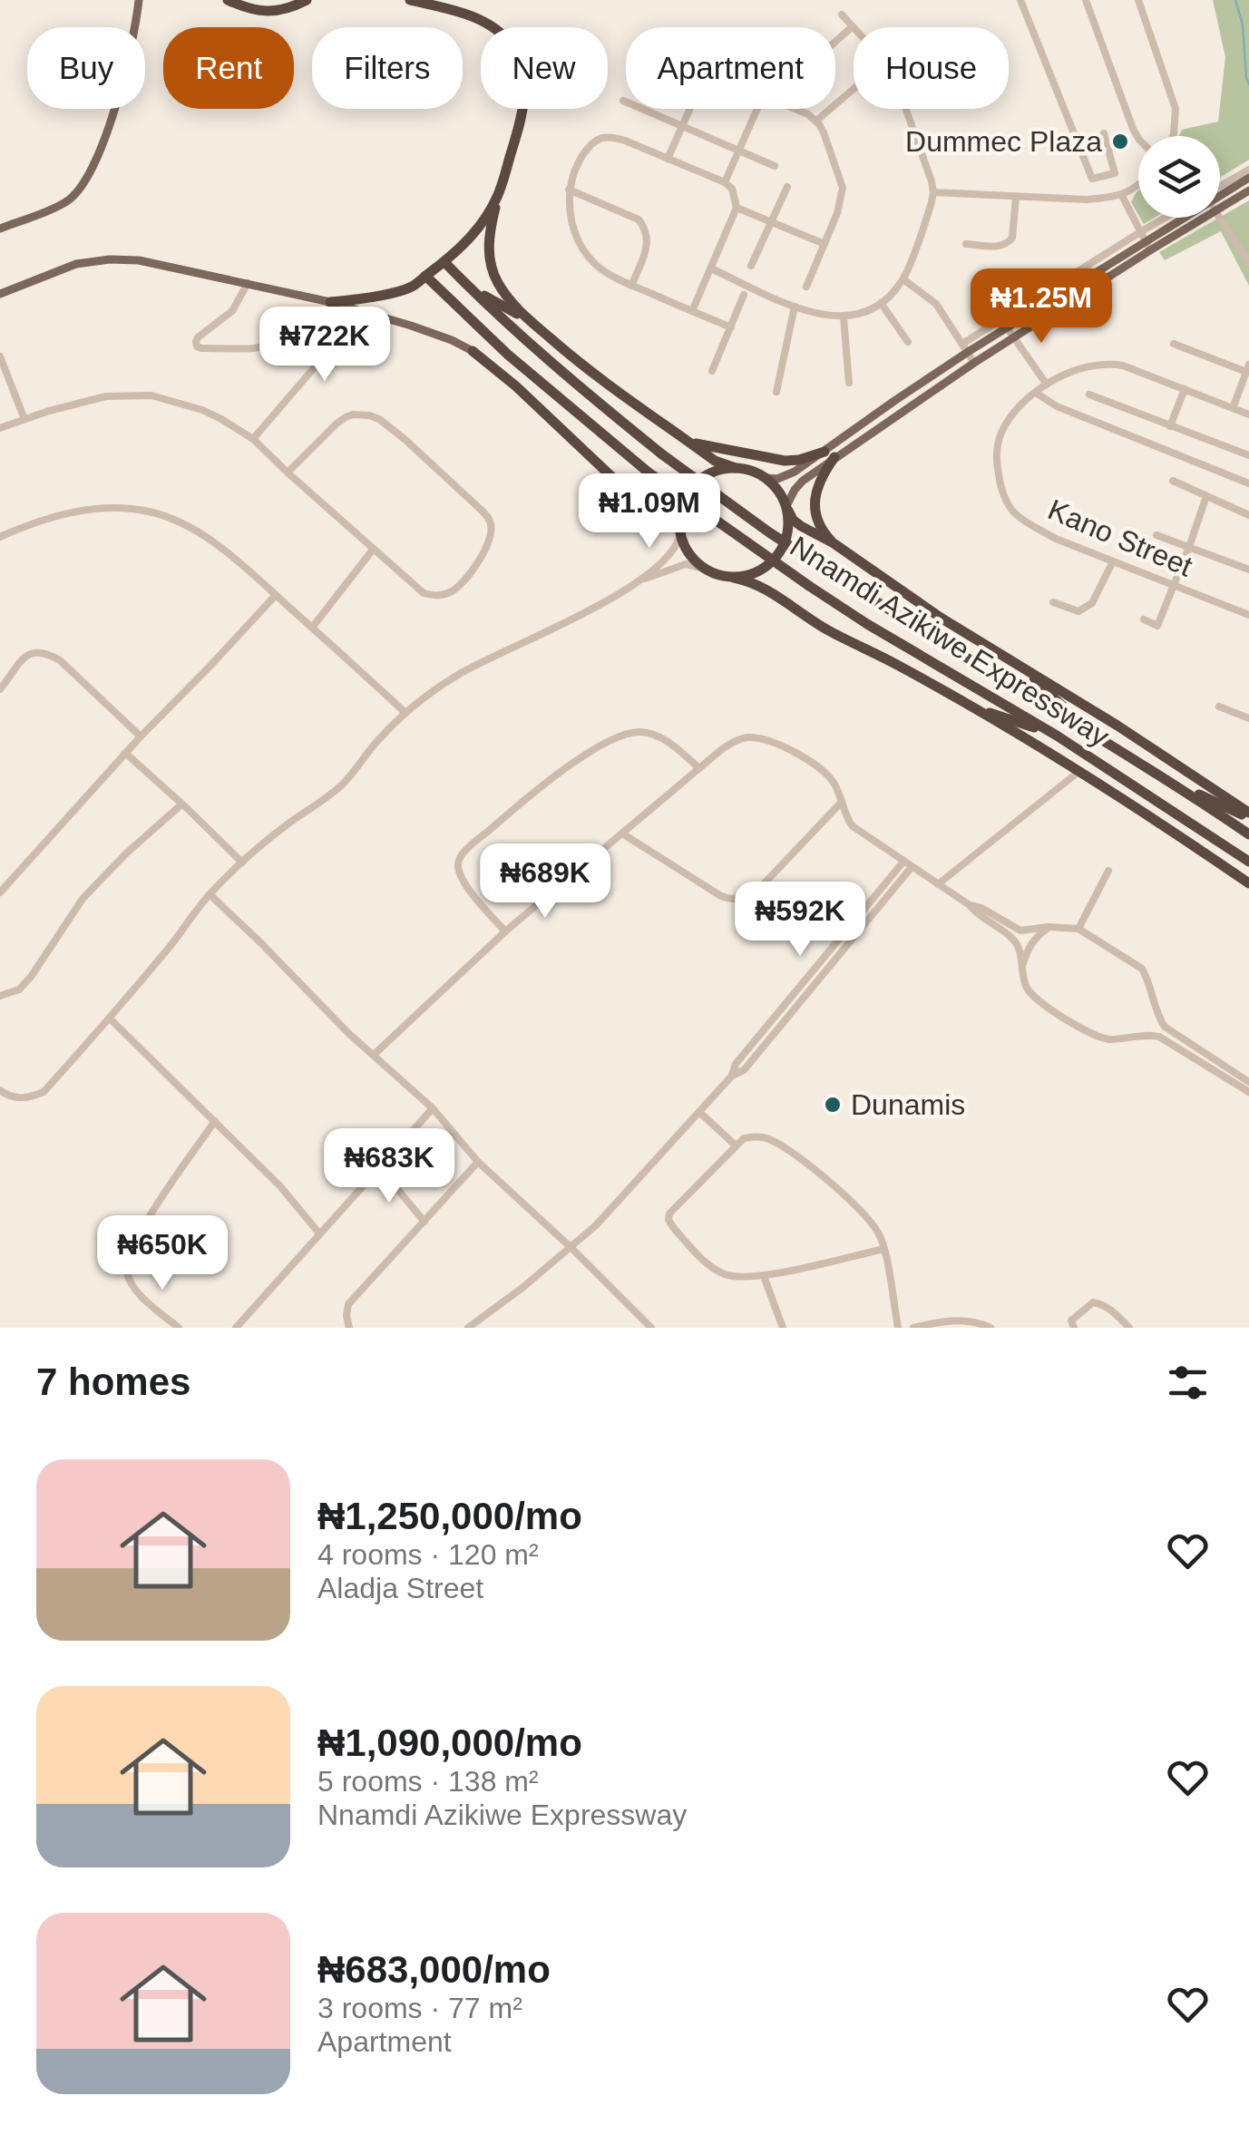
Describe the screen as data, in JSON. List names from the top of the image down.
{
  "streets": {
    "highway": ["Nnamdi Azikiwe Expressway"],
    "street": ["Kano Street"]
  },
  "places": ["Dummec Plaza", "Dunamis"],
  "page": {
    "chip": [
      "Buy",
      "Rent",
      "Filters",
      "New",
      "Apartment",
      "House"
    ],
    "price": [
      "₦1.25M",
      "₦722K",
      "₦1.09M",
      "₦689K",
      "₦592K",
      "₦683K",
      "₦650K"
    ],
    "heading": "7 homes",
    "list": [
      {
        "name": "₦1,250,000/mo",
        "note": "4 rooms · 120 m² · Aladja Street"
      },
      {
        "name": "₦1,090,000/mo",
        "note": "5 rooms · 138 m² · Nnamdi Azikiwe Expressway"
      },
      {
        "name": "₦683,000/mo",
        "note": "3 rooms · 77 m² · Apartment"
      }
    ]
  }
}
